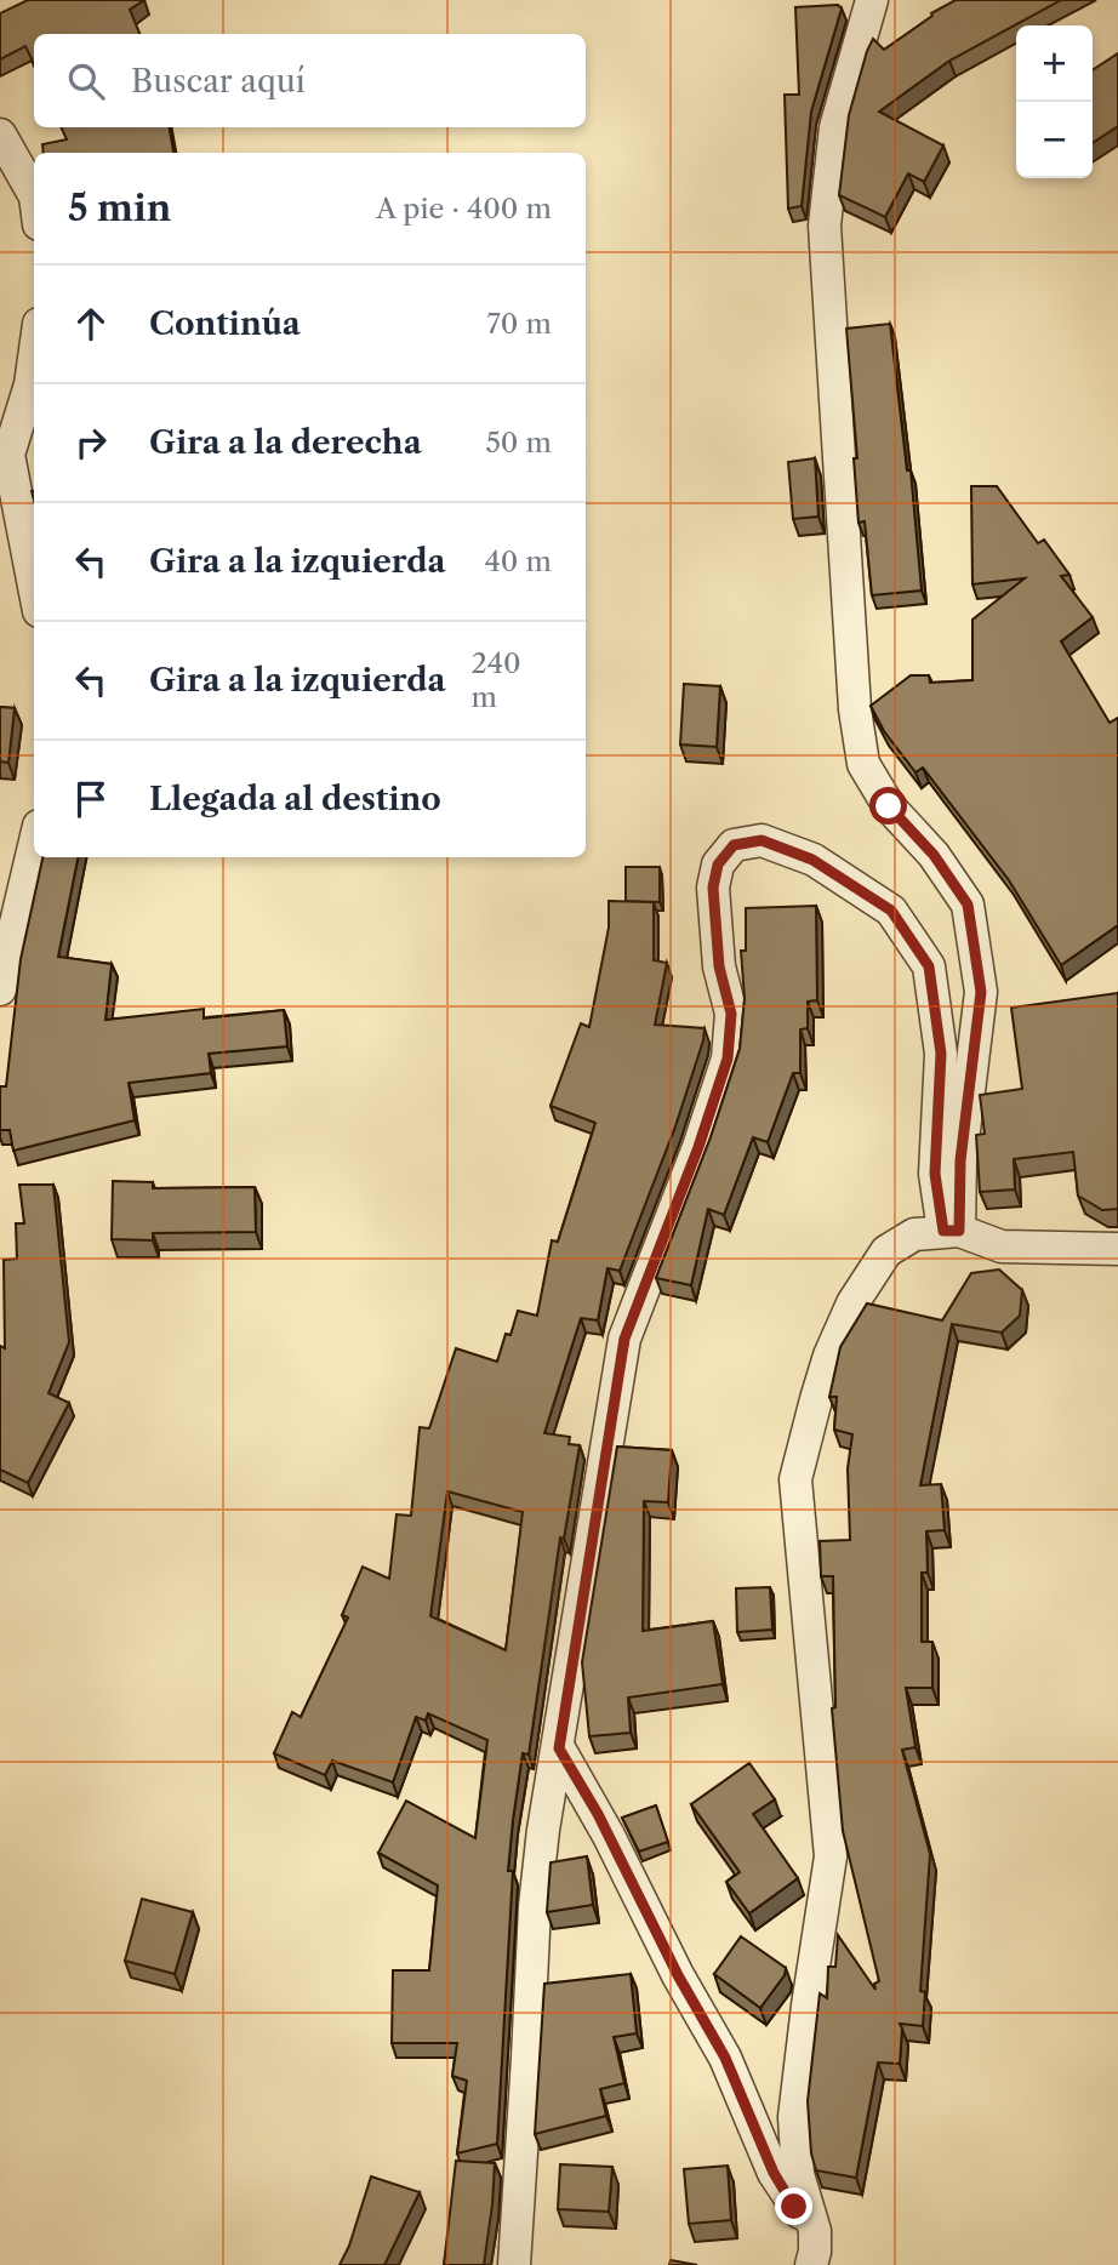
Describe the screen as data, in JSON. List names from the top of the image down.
{
  "page": {
    "map_buttons": ["+", "−"],
    "search": "Buscar aquí",
    "heading": ["5 min", "A pie · 400 m"],
    "list": [
      ["Continúa", "70 m"],
      ["Gira a la derecha", "50 m"],
      ["Gira a la izquierda", "40 m"],
      ["Gira a la izquierda", "240 m"],
      "Llegada al destino"
    ]
  }
}
